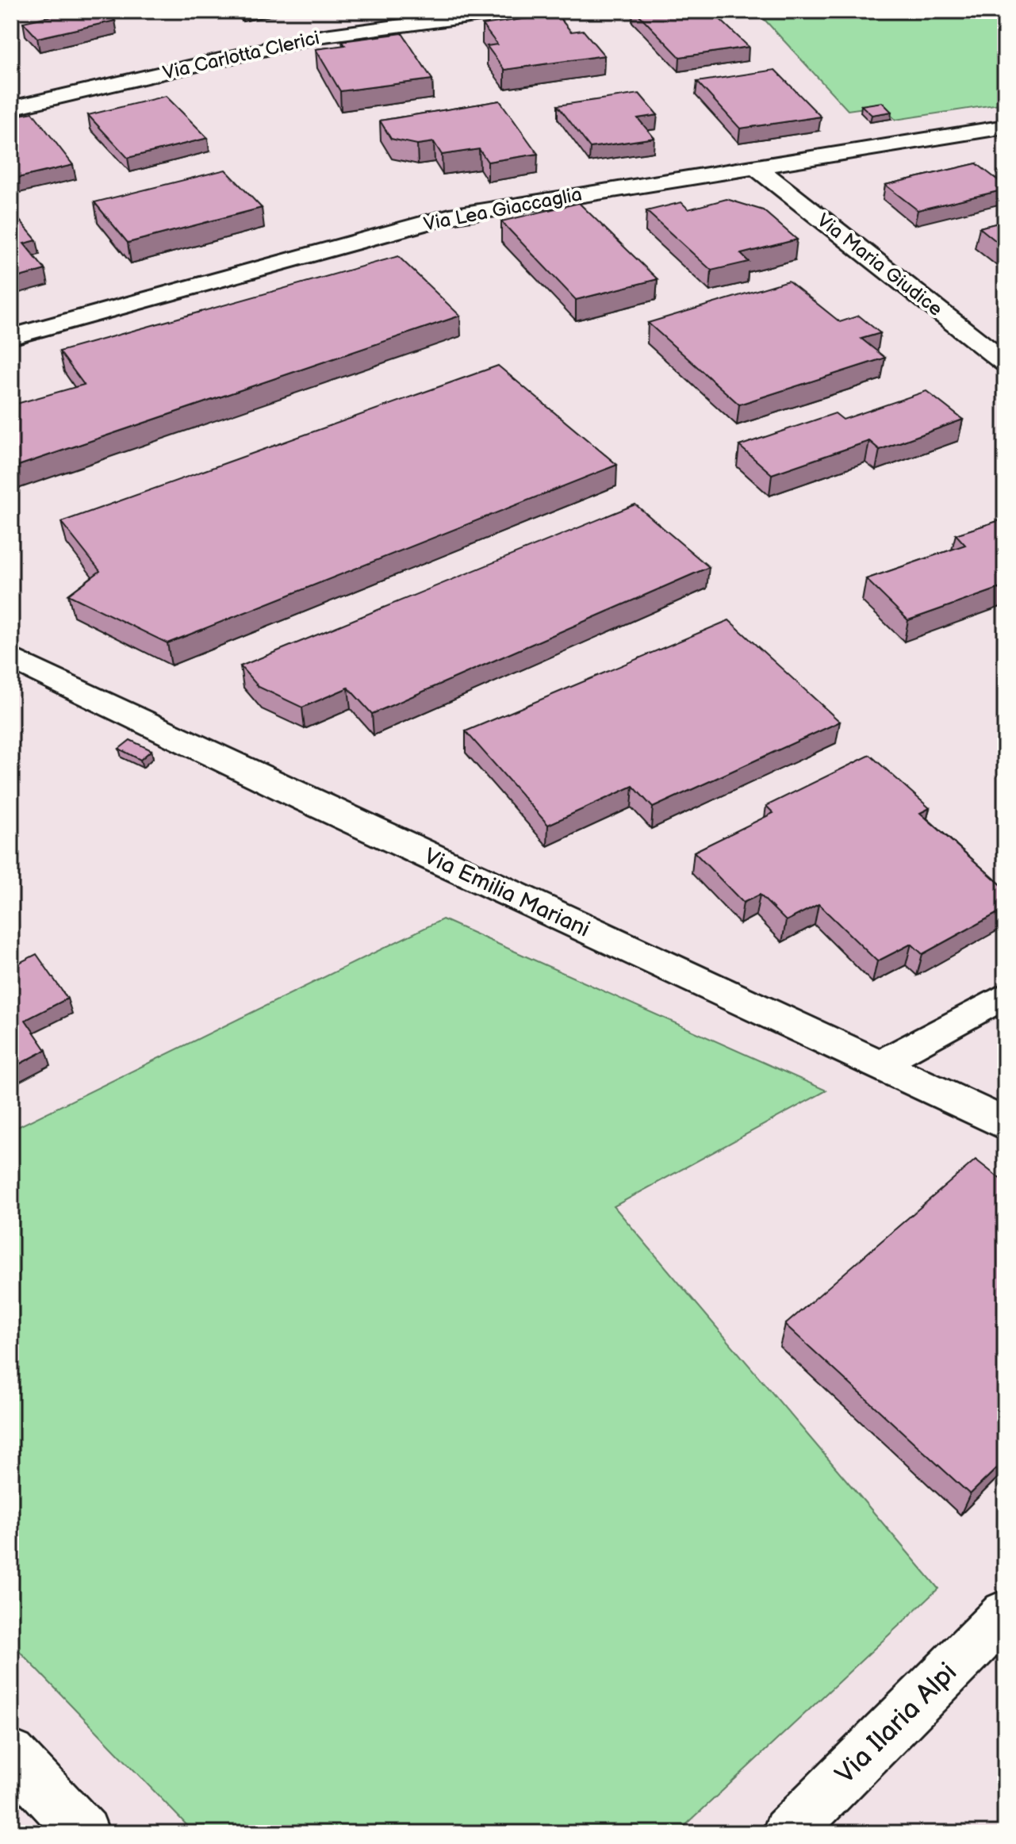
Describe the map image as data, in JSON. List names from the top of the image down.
{
  "streets": {
    "street": [
      "Via Carlotta Clerici",
      "Via Lea Giaccaglia",
      "Via Maria Giudice",
      "Via Emilia Mariani",
      "Via Ilaria Alpi"
    ]
  },
  "crossings": [
    ["Via Lea Giaccaglia", "Via Maria Giudice"]
  ]
}
